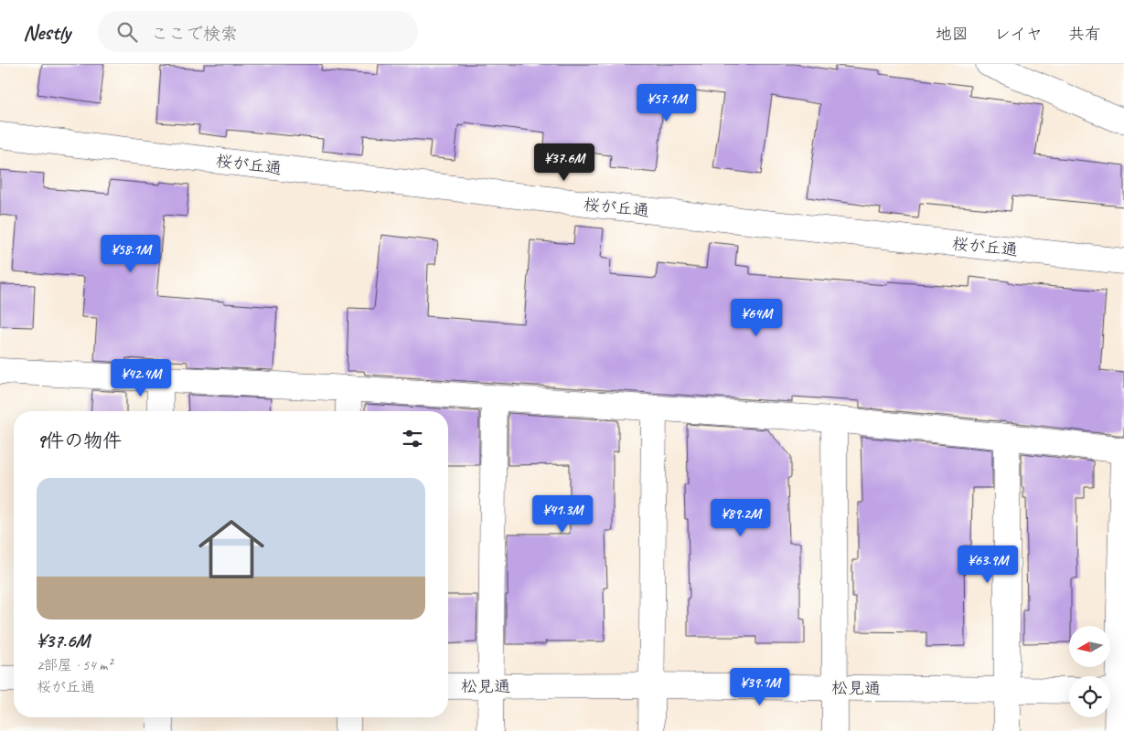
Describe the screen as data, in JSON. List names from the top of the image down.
{
  "streets": {
    "street": ["桜が丘通", "松見通"]
  },
  "north": "left",
  "page": {
    "header": "Nestly",
    "search": "ここで検索",
    "nav": ["地図", "レイヤ", "共有"],
    "price": [
      "¥57.1M",
      "¥37.6M",
      "¥58.1M",
      "¥64M",
      "¥42.4M",
      "¥41.3M",
      "¥89.2M",
      "¥63.9M",
      "¥39.1M"
    ],
    "heading": "9件の物件",
    "list": [
      {
        "name": "¥37.6M",
        "note": "2部屋 · 54 m² · 桜が丘通"
      }
    ]
  }
}
